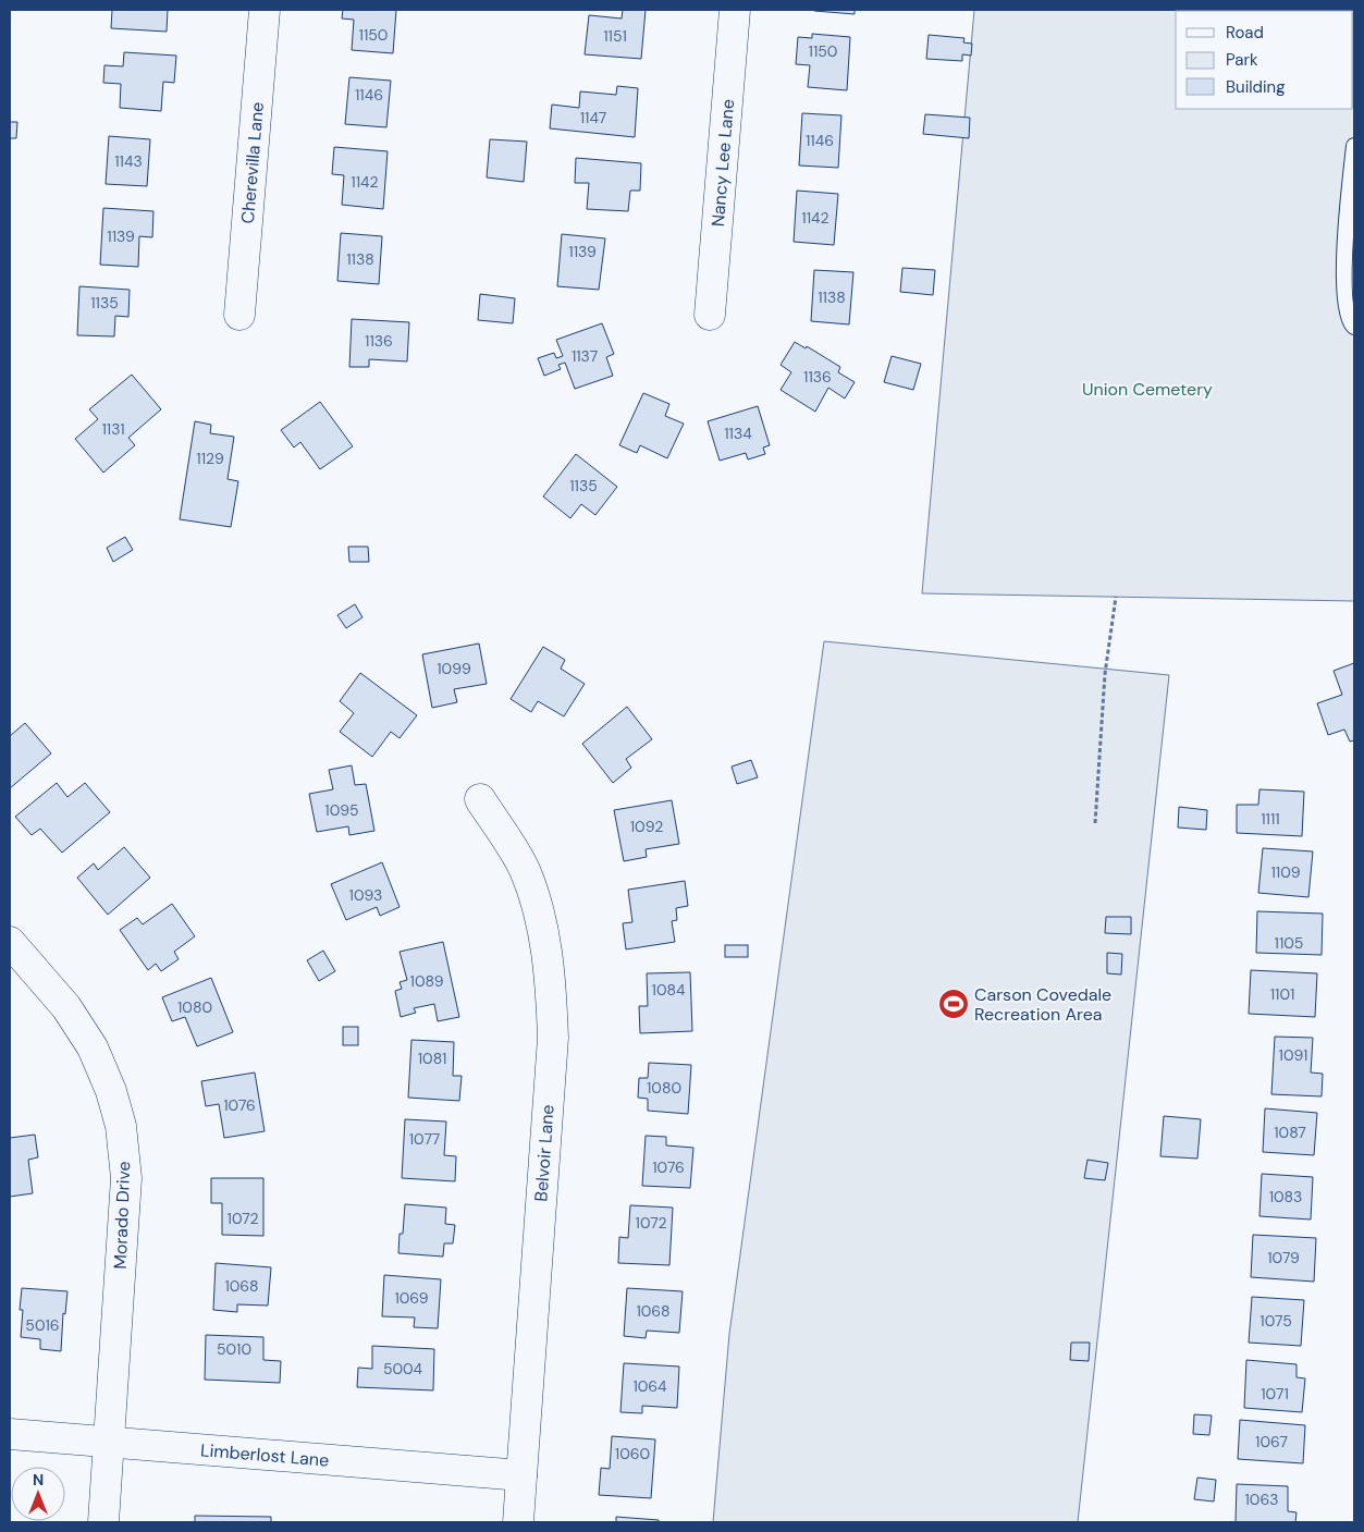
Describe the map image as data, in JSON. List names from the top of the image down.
{
  "streets": {
    "street": [
      "Cherevilla Lane",
      "Nancy Lee Lane",
      "Belvoir Lane",
      "Morado Drive",
      "Limberlost Lane"
    ]
  },
  "crossings": [
    ["Belvoir Lane", "Limberlost Lane"],
    ["Morado Drive", "Limberlost Lane"]
  ],
  "parks": ["Union Cemetery"],
  "places": {
    "sports": ["Carson Covedale Recreation Area"]
  },
  "house_numbers": [
    "1150",
    "1151",
    "1150",
    "1146",
    "1147",
    "1146",
    "1143",
    "1142",
    "1142",
    "1139",
    "1139",
    "1138",
    "1138",
    "1135",
    "1136",
    "1137",
    "1136",
    "1131",
    "1134",
    "1129",
    "1135",
    "1099",
    "1095",
    "1111",
    "1092",
    "1109",
    "1093",
    "1105",
    "1089",
    "1084",
    "1101",
    "1080",
    "1091",
    "1081",
    "1080",
    "1076",
    "1087",
    "1077",
    "1076",
    "1083",
    "1072",
    "1072",
    "1079",
    "1068",
    "1069",
    "1068",
    "1075",
    "5016",
    "5010",
    "5004",
    "1064",
    "1071",
    "1067",
    "1060",
    "1063"
  ],
  "legend": ["Road", "Park", "Building"],
  "north": "top"
}
